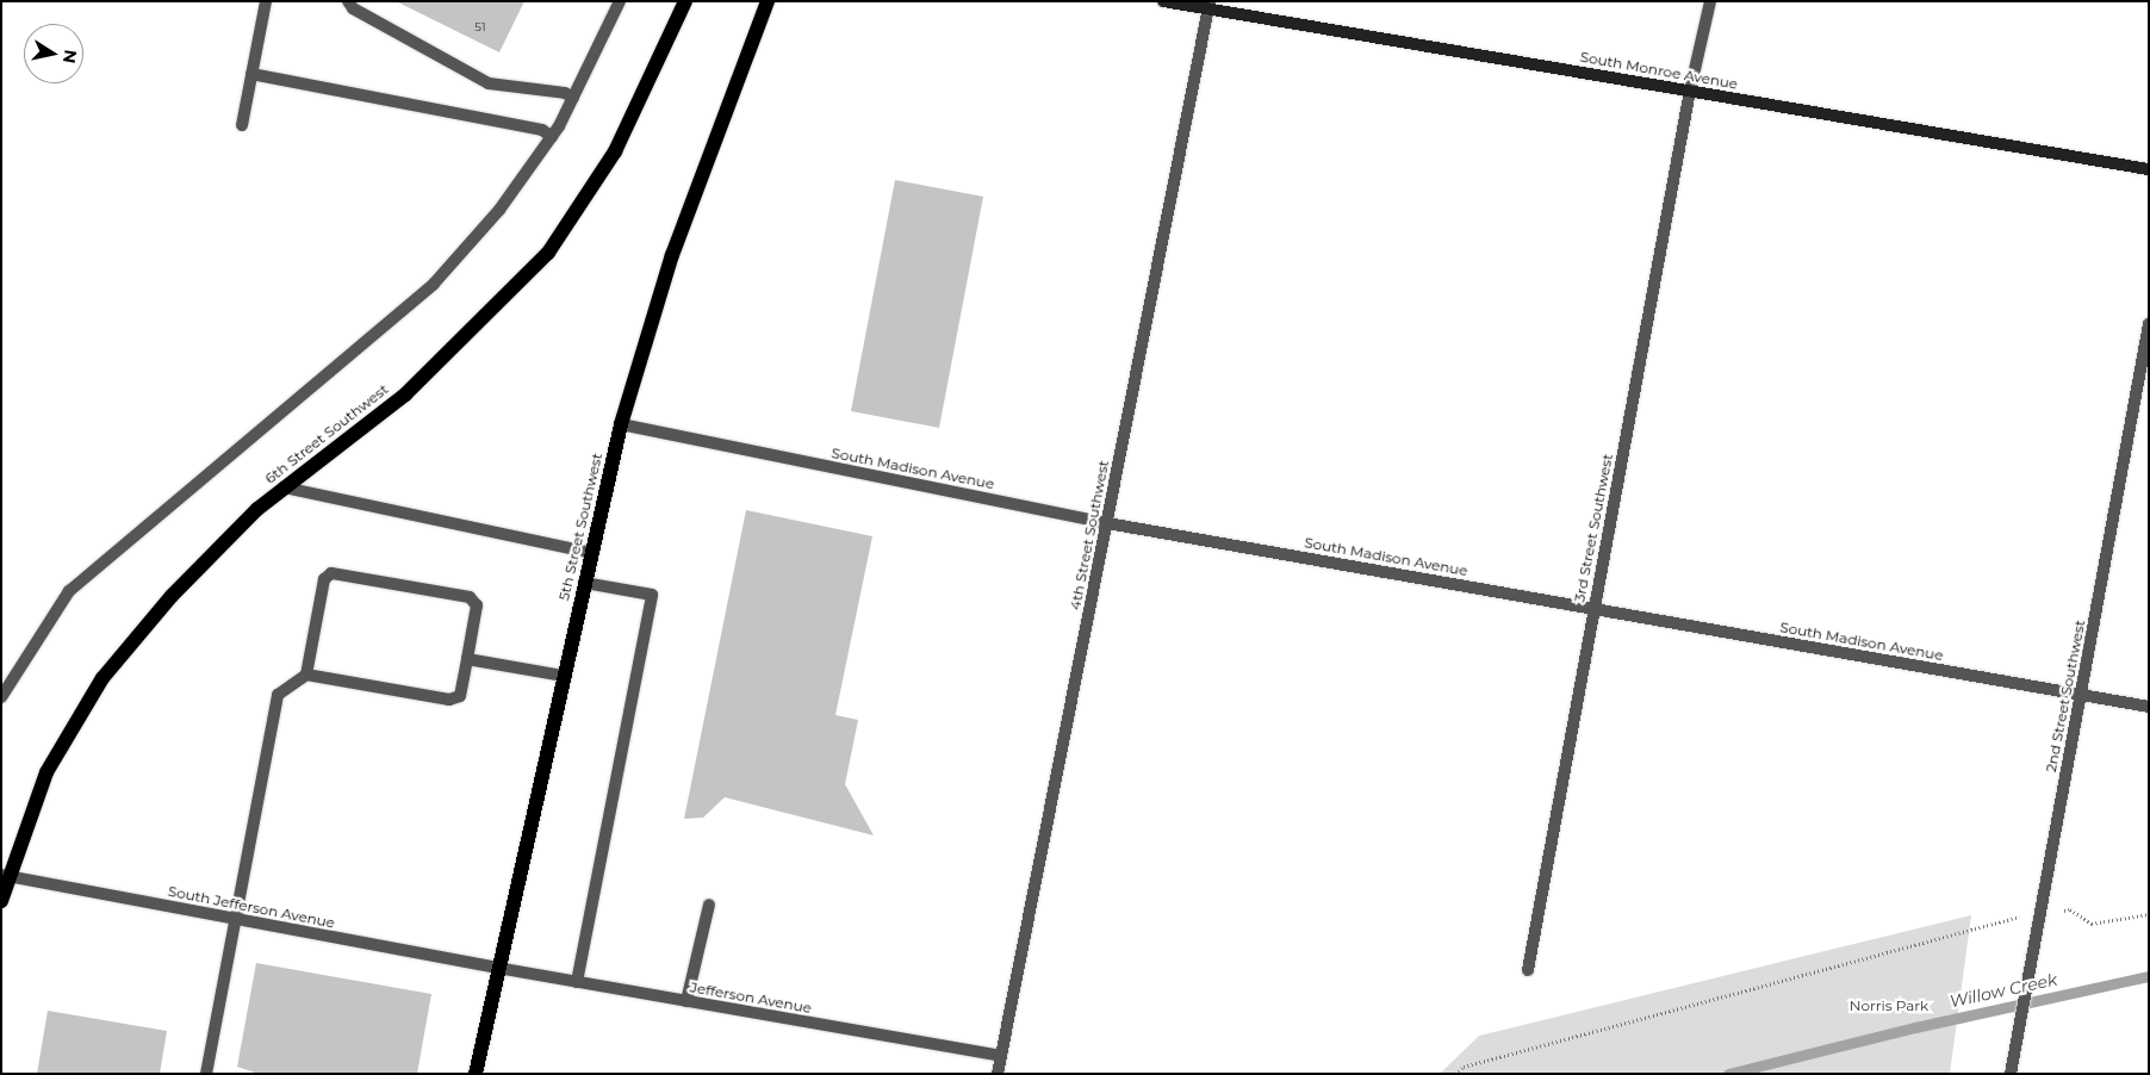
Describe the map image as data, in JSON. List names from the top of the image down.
{
  "streets": {
    "main road": ["South Monroe Avenue", "6th Street Southwest", "5th Street Southwest"],
    "street": [
      "South Madison Avenue",
      "3rd Street Southwest",
      "4th Street Southwest",
      "2nd Street Southwest",
      "South Jefferson Avenue",
      "Jefferson Avenue"
    ]
  },
  "crossings": [
    ["South Monroe Avenue", "3rd Street Southwest"],
    ["South Monroe Avenue", "4th Street Southwest"],
    ["6th Street Southwest", "South Jefferson Avenue"],
    ["South Madison Avenue", "5th Street Southwest"],
    ["South Madison Avenue", "3rd Street Southwest"],
    ["South Madison Avenue", "4th Street Southwest"],
    ["South Madison Avenue", "2nd Street Southwest"],
    ["5th Street Southwest", "South Jefferson Avenue"],
    ["5th Street Southwest", "Jefferson Avenue"],
    ["4th Street Southwest", "Jefferson Avenue"],
    ["South Jefferson Avenue", "Jefferson Avenue"]
  ],
  "water": ["Willow Creek"],
  "parks": ["Norris Park"],
  "house_numbers": ["51"],
  "north": "right"
}
